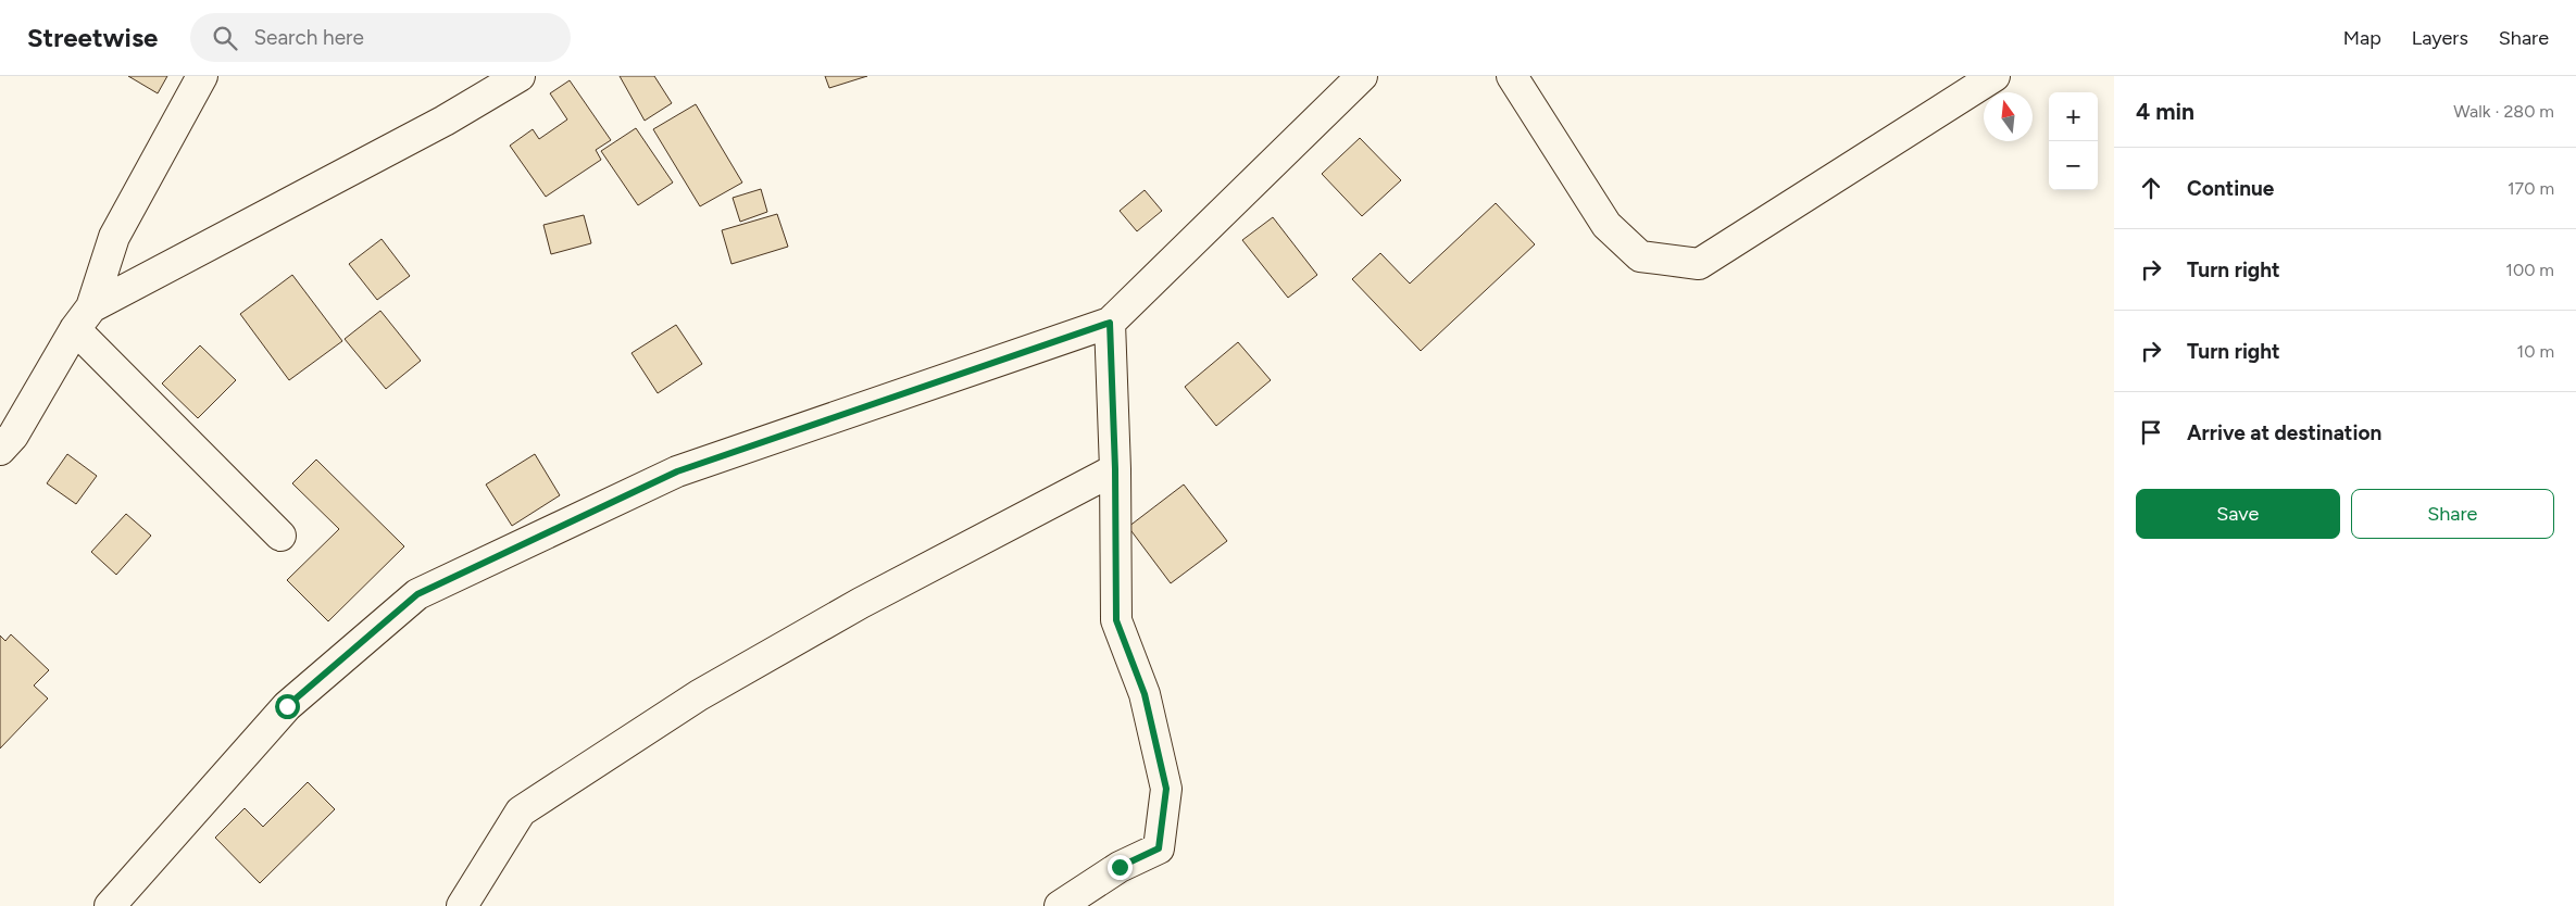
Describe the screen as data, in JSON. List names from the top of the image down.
{
  "north": "top",
  "page": {
    "header": "Streetwise",
    "search": "Search here",
    "nav": ["Map", "Layers", "Share"],
    "heading": ["4 min", "Walk · 280 m"],
    "map_buttons": ["+", "−"],
    "list": [
      ["Continue", "170 m"],
      ["Turn right", "100 m"],
      ["Turn right", "10 m"],
      "Arrive at destination"
    ],
    "buttons": ["Save", "Share"]
  }
}
